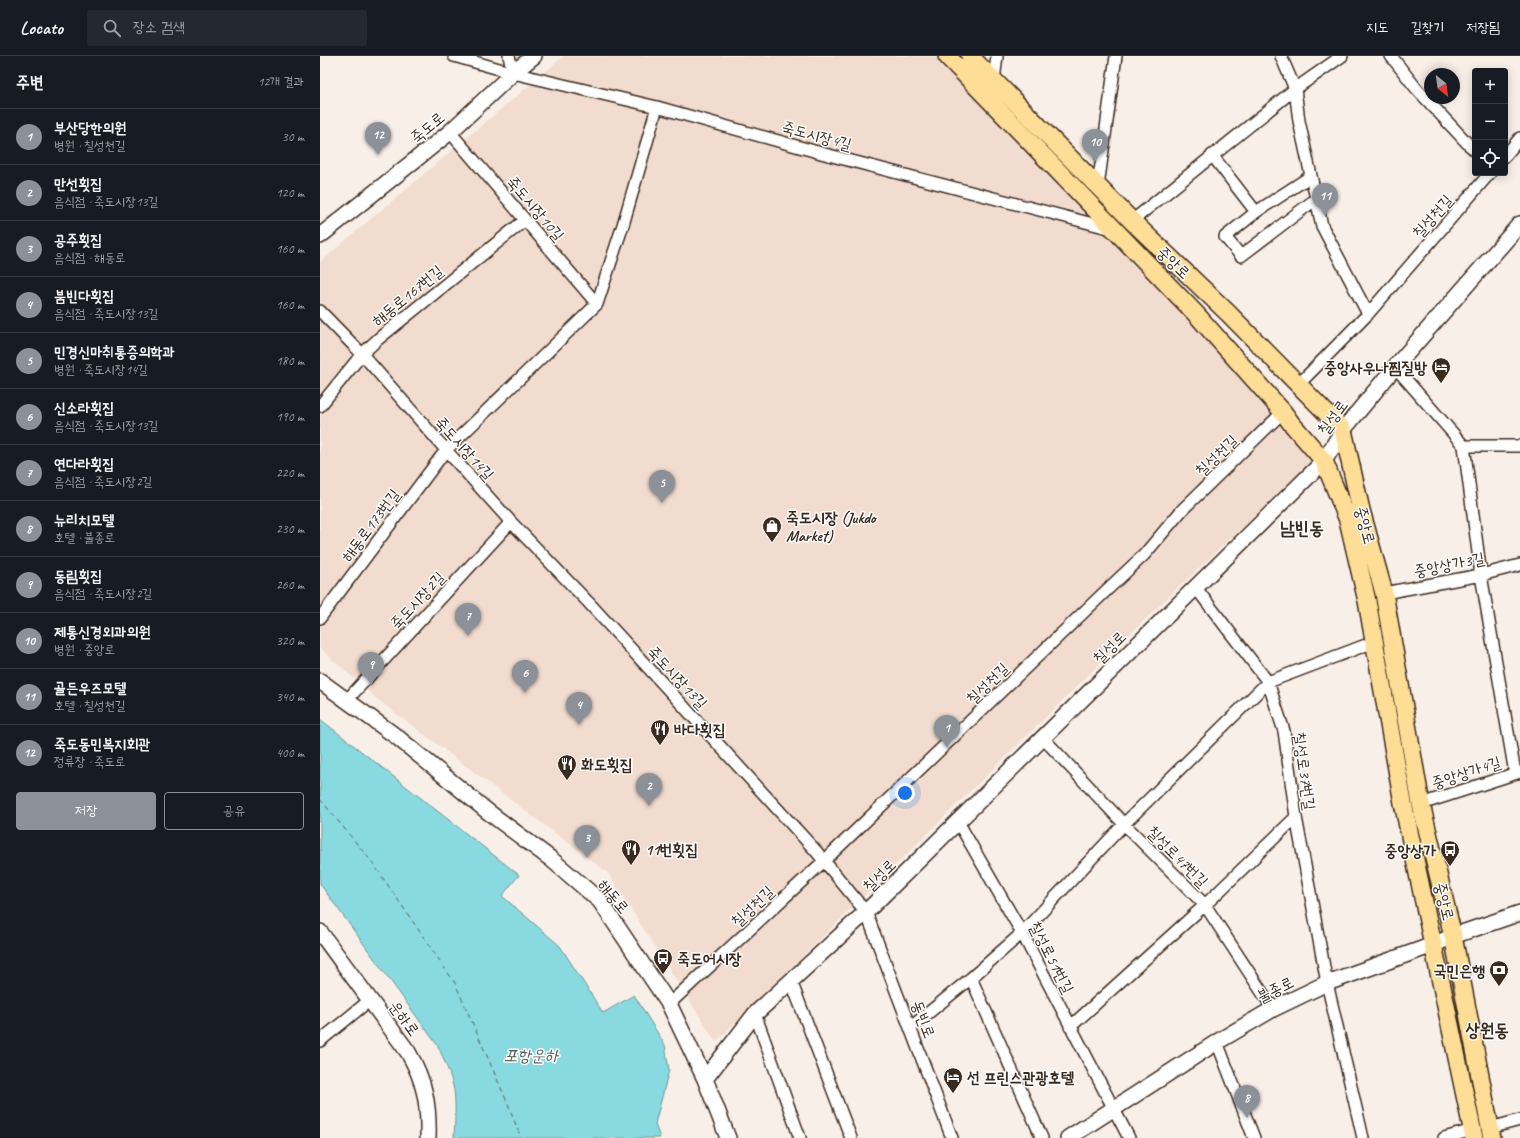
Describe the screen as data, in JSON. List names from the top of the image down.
{
  "streets": {
    "main road": ["중앙로"],
    "street": [
      "죽도로",
      "죽도시장4길",
      "죽도시장10길",
      "칠성천길",
      "해동로167번길",
      "칠성로",
      "죽도시장14길",
      "해동로173번길",
      "중앙상가3길",
      "죽도시장2길",
      "죽도시장13길",
      "칠성로37번길",
      "중앙상가4길",
      "칠성로47번길",
      "해동로",
      "칠성로51번길",
      "불종로",
      "운하로",
      "동빈로"
    ]
  },
  "crossings": [
    ["죽도로", "죽도시장4길"],
    ["죽도로", "죽도시장10길"],
    ["죽도시장4길", "중앙로"],
    ["죽도시장10길", "해동로167번길"],
    ["죽도시장10길", "해동로173번길"],
    ["칠성천길", "중앙로"],
    ["칠성천길", "죽도시장13길"],
    ["칠성천길", "해동로"],
    ["중앙로", "칠성로"],
    ["중앙로", "중앙상가3길"],
    ["중앙로", "중앙상가4길"],
    ["중앙로", "불종로"],
    ["해동로167번길", "죽도시장14길"],
    ["칠성로", "죽도시장13길"],
    ["칠성로", "칠성로37번길"],
    ["칠성로", "칠성로47번길"],
    ["칠성로", "해동로"],
    ["칠성로", "칠성로51번길"],
    ["칠성로", "동빈로"],
    ["죽도시장14길", "해동로173번길"],
    ["죽도시장14길", "죽도시장2길"],
    ["죽도시장14길", "죽도시장13길"],
    ["죽도시장2길", "해동로"],
    ["죽도시장13길", "동빈로"],
    ["칠성로37번길", "불종로"],
    ["칠성로47번길", "불종로"],
    ["칠성로51번길", "불종로"]
  ],
  "districts": ["남빈동", "상원동"],
  "water": ["포항운하"],
  "places": {
    "hotel": ["중앙사우나찜질방", "선 프린스관광호텔"],
    "shop": ["죽도시장 (Jukdo Market)"],
    "restaurant": ["바다횟집", "화도횟집", "11번횟집"],
    "bus stop": ["중앙상가", "죽도어시장"],
    "bank": ["국민은행"]
  },
  "north": "bottom right",
  "page": {
    "header": "Locato",
    "search": "장소 검색",
    "nav": ["지도", "길찾기", "저장됨"],
    "heading": ["주변", "12개 결과"],
    "map_buttons": ["+", "−"],
    "list": [
      {
        "mark": "1",
        "name": "부산당한의원",
        "note": "병원 · 칠성천길",
        "value": "30 m"
      },
      {
        "mark": "2",
        "name": "만선횟집",
        "note": "음식점 · 죽도시장13길",
        "value": "120 m"
      },
      {
        "mark": "3",
        "name": "공주횟집",
        "note": "음식점 · 해동로",
        "value": "160 m"
      },
      {
        "mark": "4",
        "name": "붐빈다횟집",
        "note": "음식점 · 죽도시장13길",
        "value": "160 m"
      },
      {
        "mark": "5",
        "name": "민경신마취통증의학과",
        "note": "병원 · 죽도시장14길",
        "value": "180 m"
      },
      {
        "mark": "6",
        "name": "신소라횟집",
        "note": "음식점 · 죽도시장13길",
        "value": "190 m"
      },
      {
        "mark": "7",
        "name": "연다라횟집",
        "note": "음식점 · 죽도시장2길",
        "value": "220 m"
      },
      {
        "mark": "8",
        "name": "뉴리치모텔",
        "note": "호텔 · 불종로",
        "value": "230 m"
      },
      {
        "mark": "9",
        "name": "동림횟집",
        "note": "음식점 · 죽도시장2길",
        "value": "260 m"
      },
      {
        "mark": "10",
        "name": "제통신경외과의원",
        "note": "병원 · 중앙로",
        "value": "320 m"
      },
      {
        "mark": "11",
        "name": "골든우즈모텔",
        "note": "호텔 · 칠성천길",
        "value": "340 m"
      },
      {
        "mark": "12",
        "name": "죽도동민복지회관",
        "note": "정류장 · 죽도로",
        "value": "400 m"
      }
    ],
    "pins": [
      "12",
      "10",
      "11",
      "5",
      "7",
      "9",
      "6",
      "4",
      "1",
      "2",
      "3",
      "8"
    ],
    "buttons": ["저장", "공유"]
  }
}
